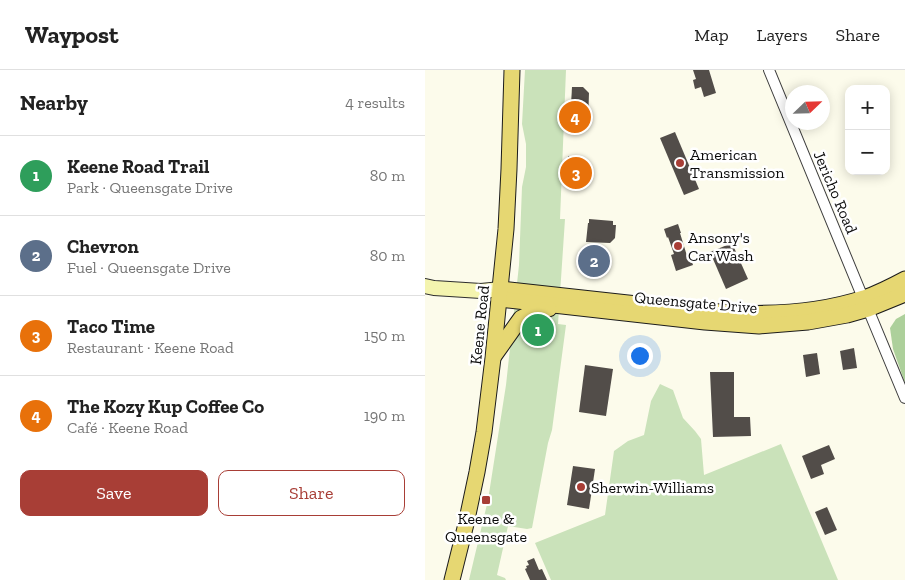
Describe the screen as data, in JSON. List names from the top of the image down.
{
  "streets": {
    "main road": ["Queensgate Drive", "Keene Road"],
    "street": ["Jericho Road"]
  },
  "crossings": [
    ["Jericho Road", "Queensgate Drive"],
    ["Queensgate Drive", "Keene Road"]
  ],
  "places": {
    "other": ["American Transmission", "Ansony's Car Wash", "Sherwin-Williams"],
    "transit": ["Keene & Queensgate"]
  },
  "north": "top right",
  "page": {
    "header": "Waypost",
    "nav": ["Map", "Layers", "Share"],
    "heading": ["Nearby", "4 results"],
    "map_buttons": ["+", "−"],
    "pins": [
      "4",
      "3",
      "2",
      "1"
    ],
    "list": [
      {
        "mark": "1",
        "name": "Keene Road Trail",
        "note": "Park · Queensgate Drive",
        "value": "80 m"
      },
      {
        "mark": "2",
        "name": "Chevron",
        "note": "Fuel · Queensgate Drive",
        "value": "80 m"
      },
      {
        "mark": "3",
        "name": "Taco Time",
        "note": "Restaurant · Keene Road",
        "value": "150 m"
      },
      {
        "mark": "4",
        "name": "The Kozy Kup Coffee Co",
        "note": "Café · Keene Road",
        "value": "190 m"
      }
    ],
    "buttons": ["Save", "Share"]
  }
}
